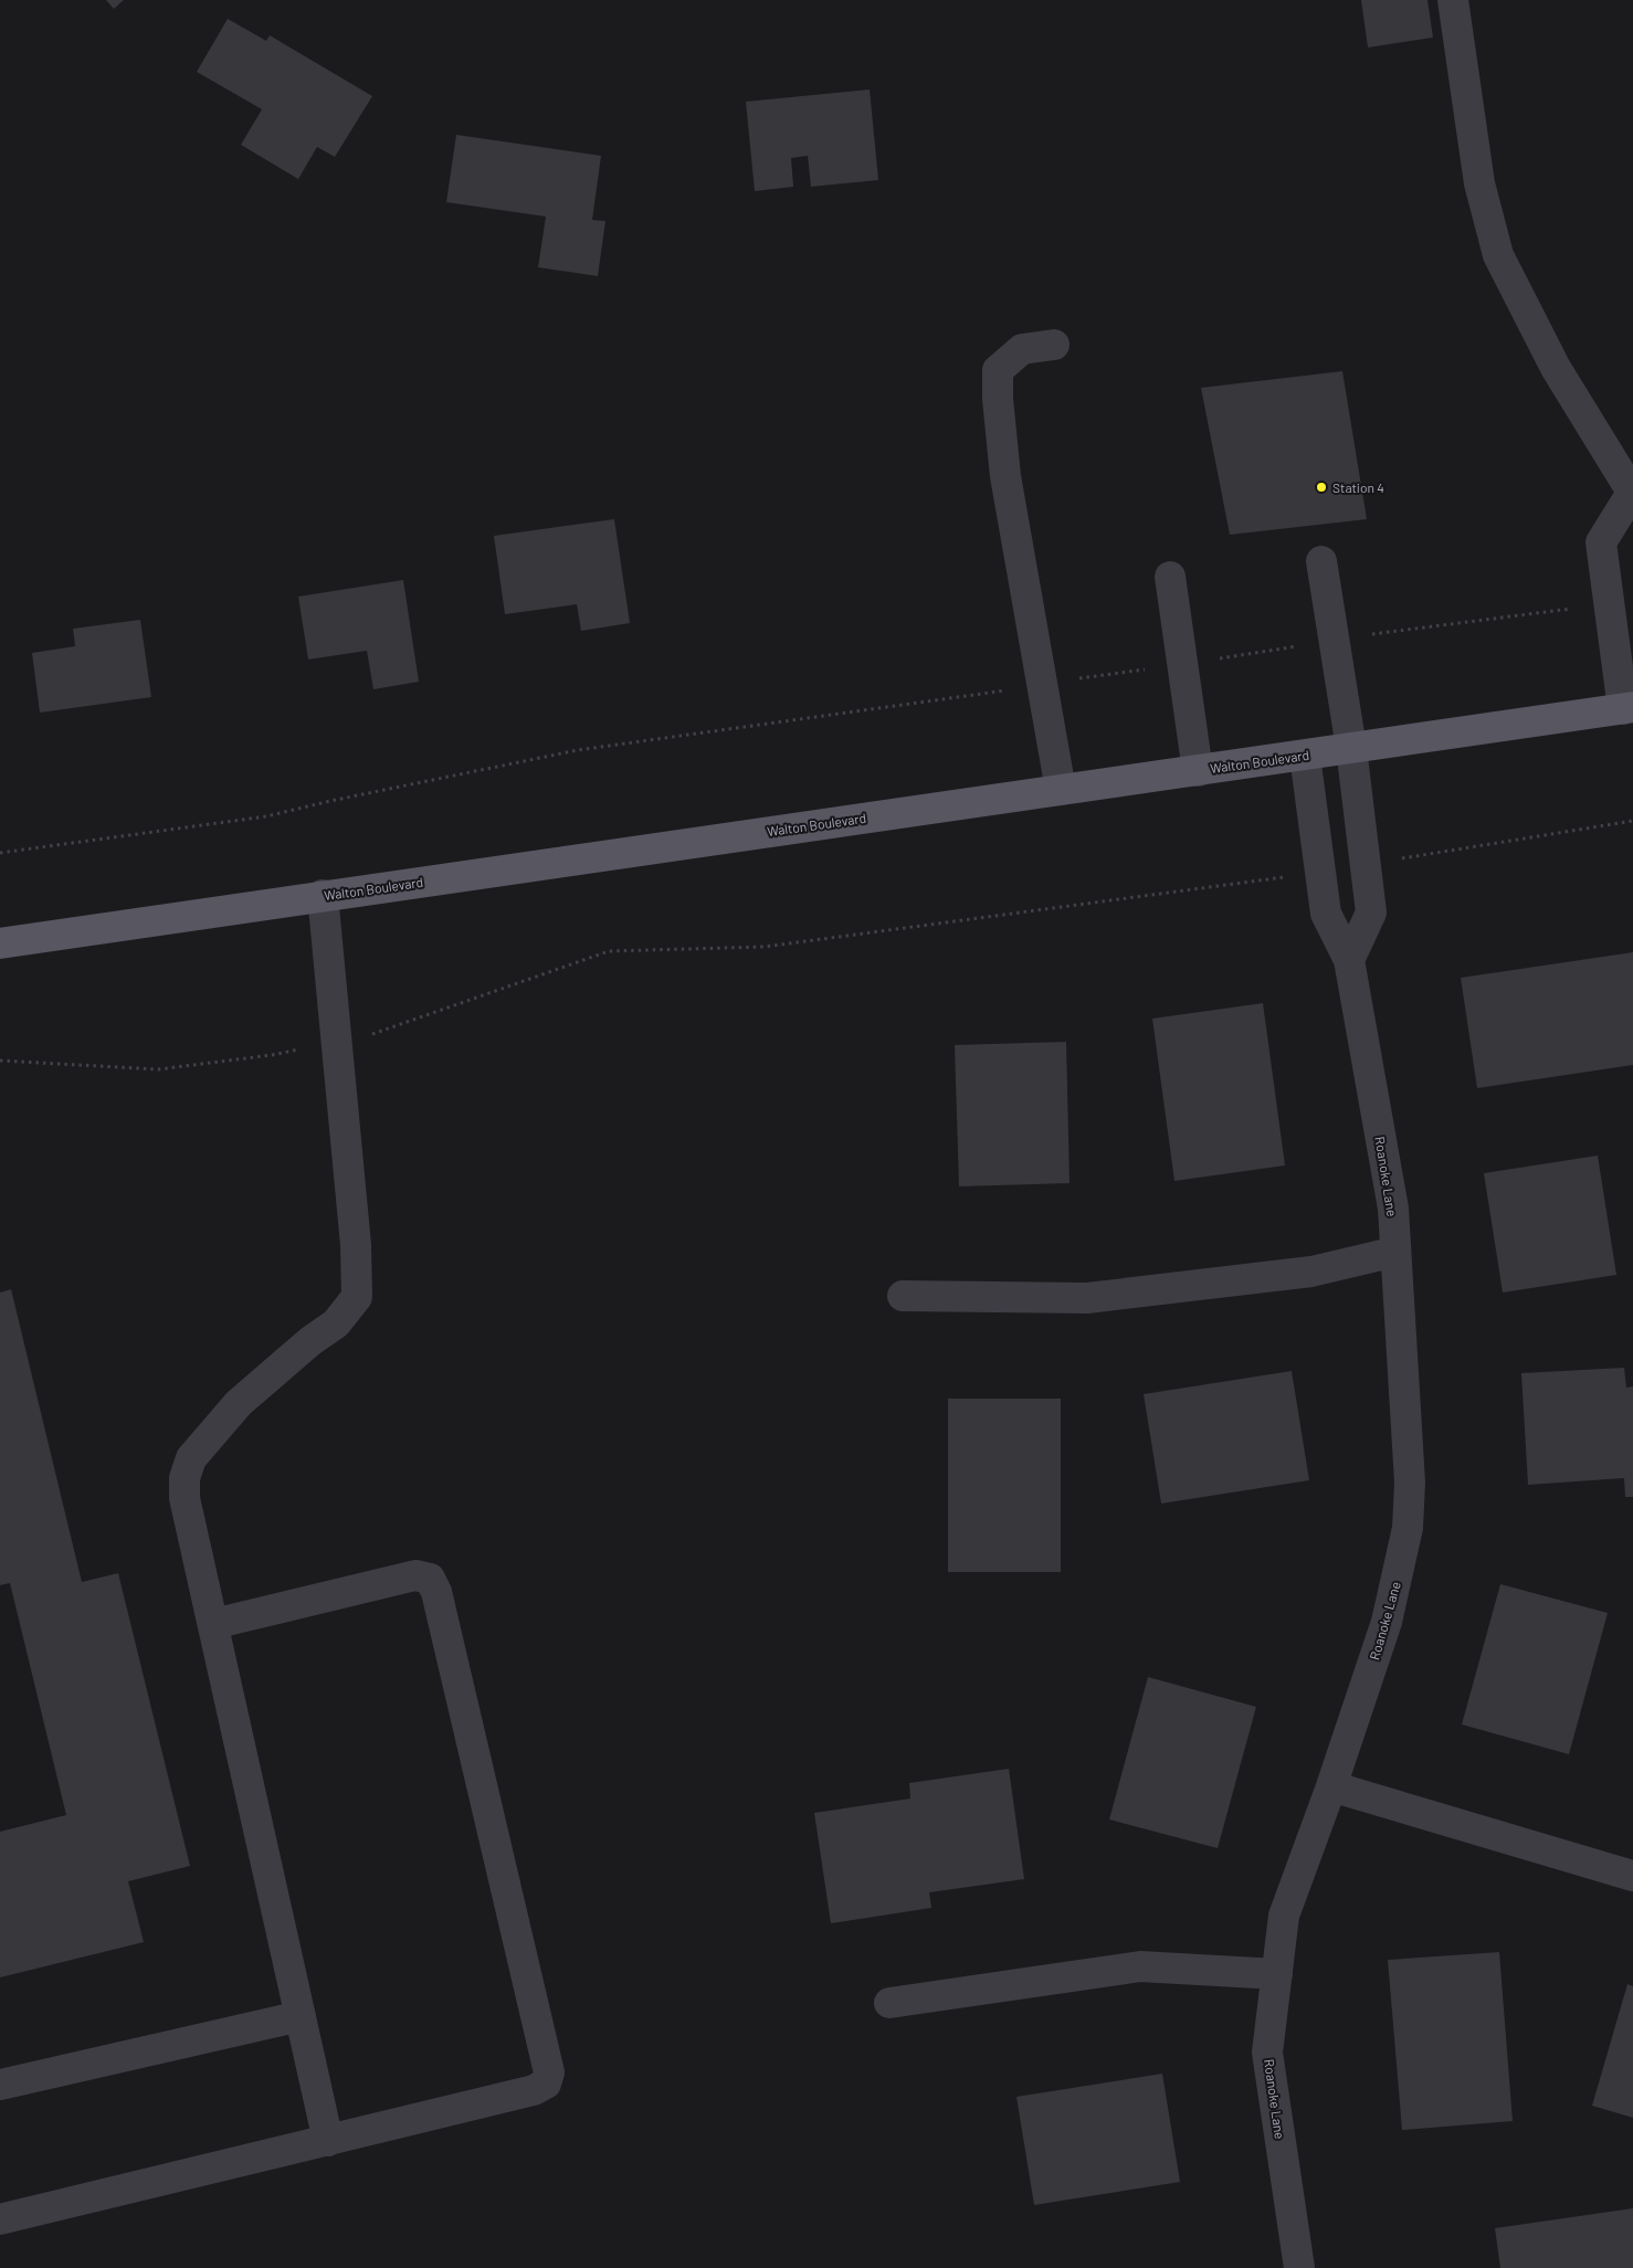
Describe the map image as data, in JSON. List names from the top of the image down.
{
  "streets": {
    "main road": ["Walton Boulevard"],
    "street": ["Roanoke Lane"]
  },
  "crossings": [
    ["Walton Boulevard", "Roanoke Lane"]
  ],
  "places": ["Station 4"]
}
